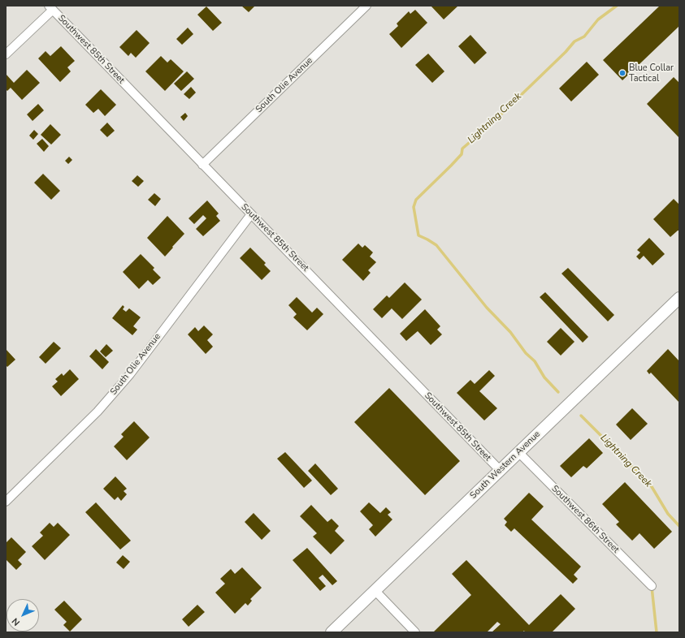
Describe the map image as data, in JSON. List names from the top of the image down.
{
  "streets": {
    "main road": ["South Western Avenue"],
    "street": ["Southwest 85th Street", "South Olie Avenue", "Southwest 86th Street"]
  },
  "crossings": [
    ["Southwest 85th Street", "South Olie Avenue"],
    ["Southwest 85th Street", "South Western Avenue"],
    ["South Western Avenue", "Southwest 86th Street"]
  ],
  "water": ["Lightning Creek"],
  "places": ["Blue Collar Tactical"],
  "north": "bottom left"
}
